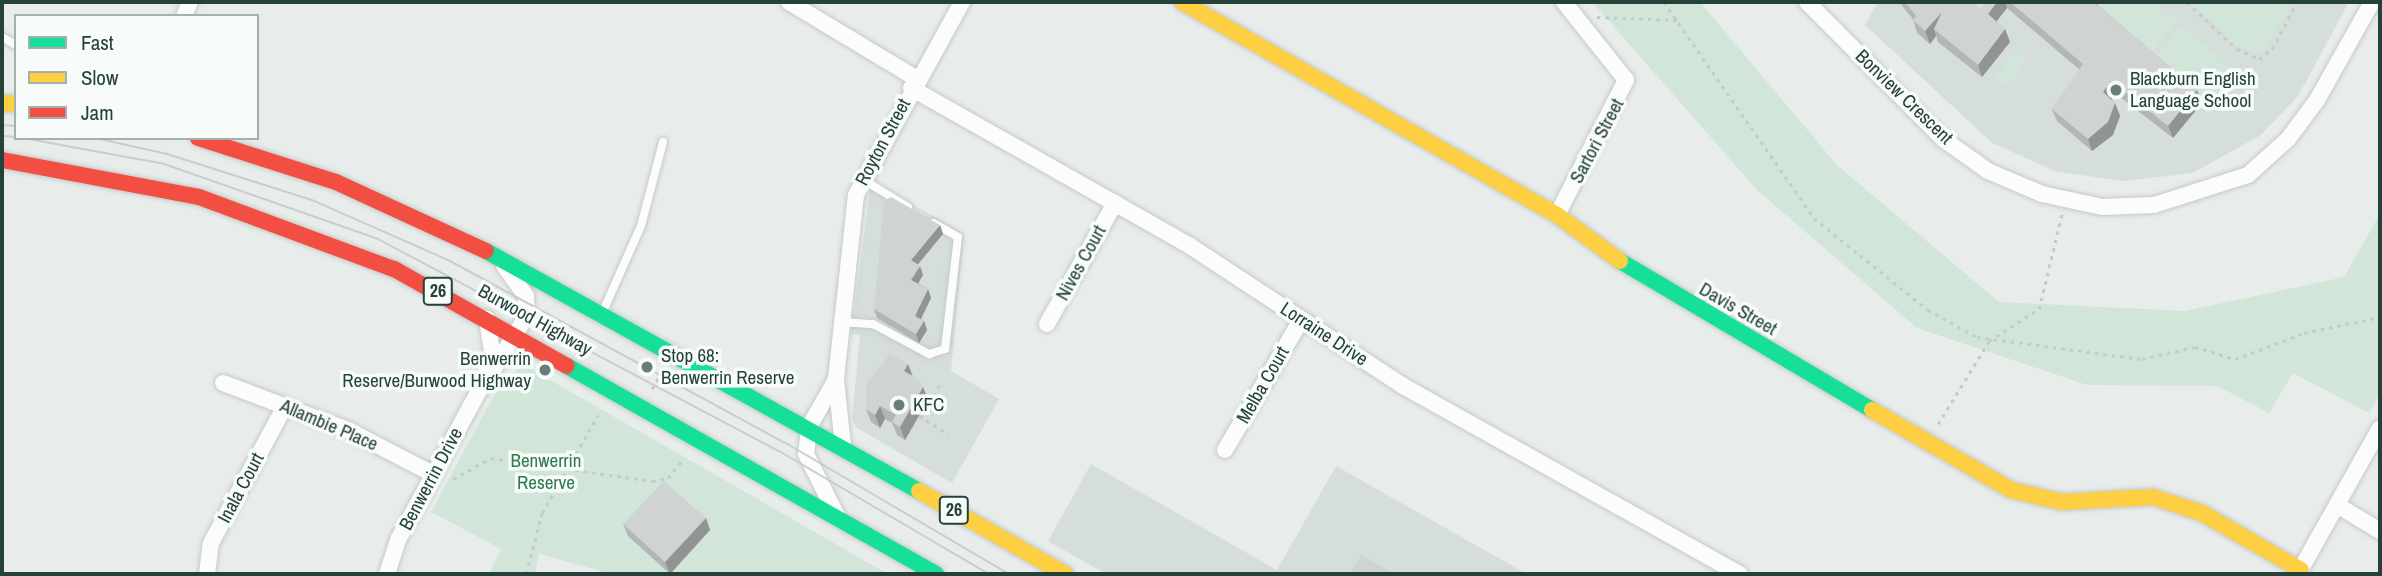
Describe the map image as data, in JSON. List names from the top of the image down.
{
  "streets": {
    "main road": ["26", "Davis Street", "Burwood Highway"],
    "street": [
      "Bonview Crescent",
      "Sartori Street",
      "Royton Street",
      "Nives Court",
      "Lorraine Drive",
      "Melba Court",
      "Allambie Place",
      "Benwerrin Drive",
      "Inala Court"
    ]
  },
  "crossings": [
    ["Sartori Street", "Davis Street"],
    ["Royton Street", "Burwood Highway"],
    ["Royton Street", "Lorraine Drive"],
    ["Nives Court", "Lorraine Drive"],
    ["Burwood Highway", "Benwerrin Drive"],
    ["Lorraine Drive", "Melba Court"],
    ["Allambie Place", "Benwerrin Drive"],
    ["Allambie Place", "Inala Court"]
  ],
  "parks": ["Benwerrin Reserve"],
  "places": [
    "Blackburn English Language School",
    "Stop 68: Benwerrin Reserve",
    "Benwerrin Reserve/Burwood Highway",
    "KFC"
  ],
  "legend": ["Fast", "Slow", "Jam"]
}
